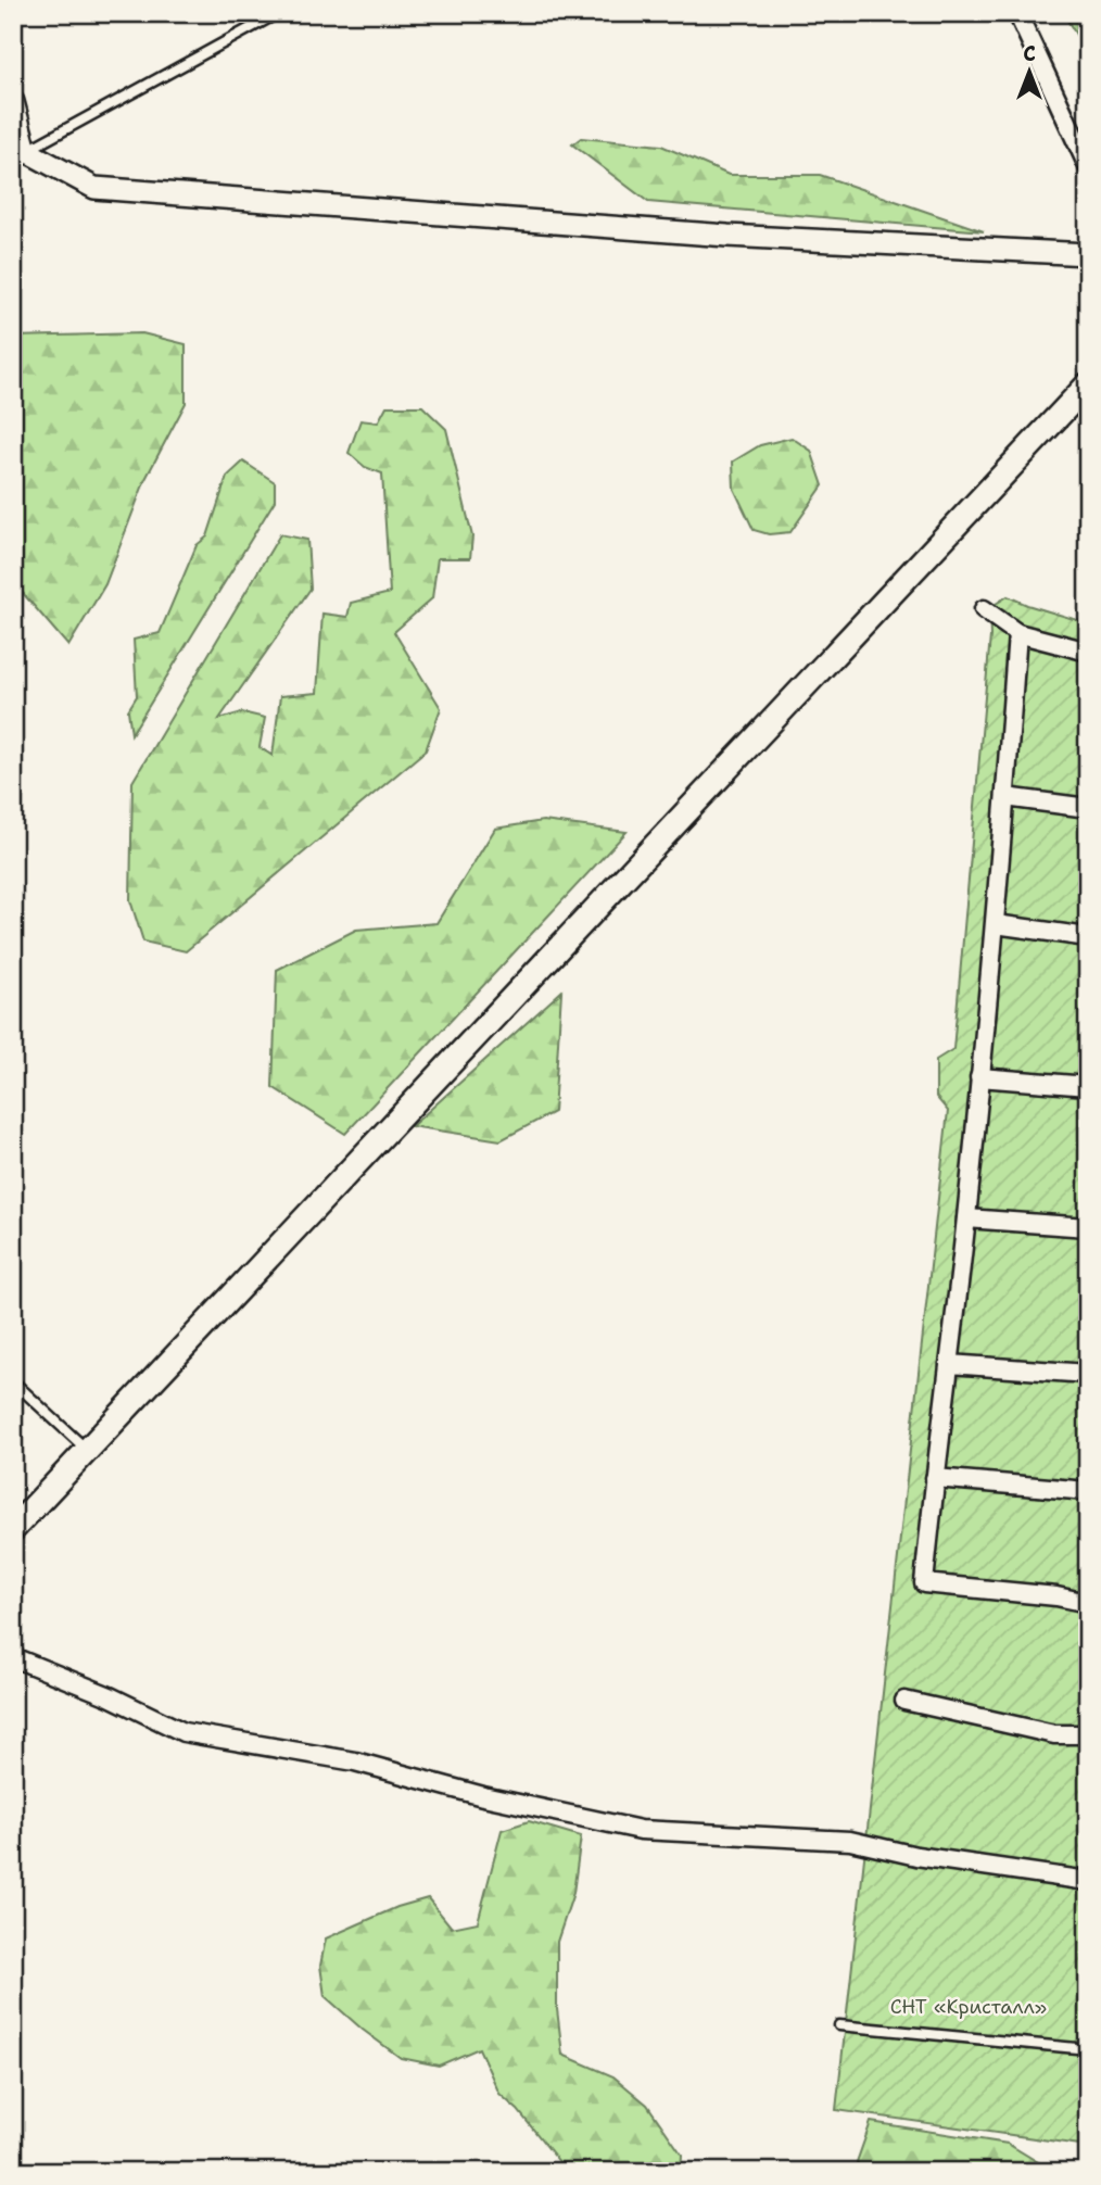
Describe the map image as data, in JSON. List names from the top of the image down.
{
  "parks": ["СНТ «Кристалл»"],
  "north": "top"
}
